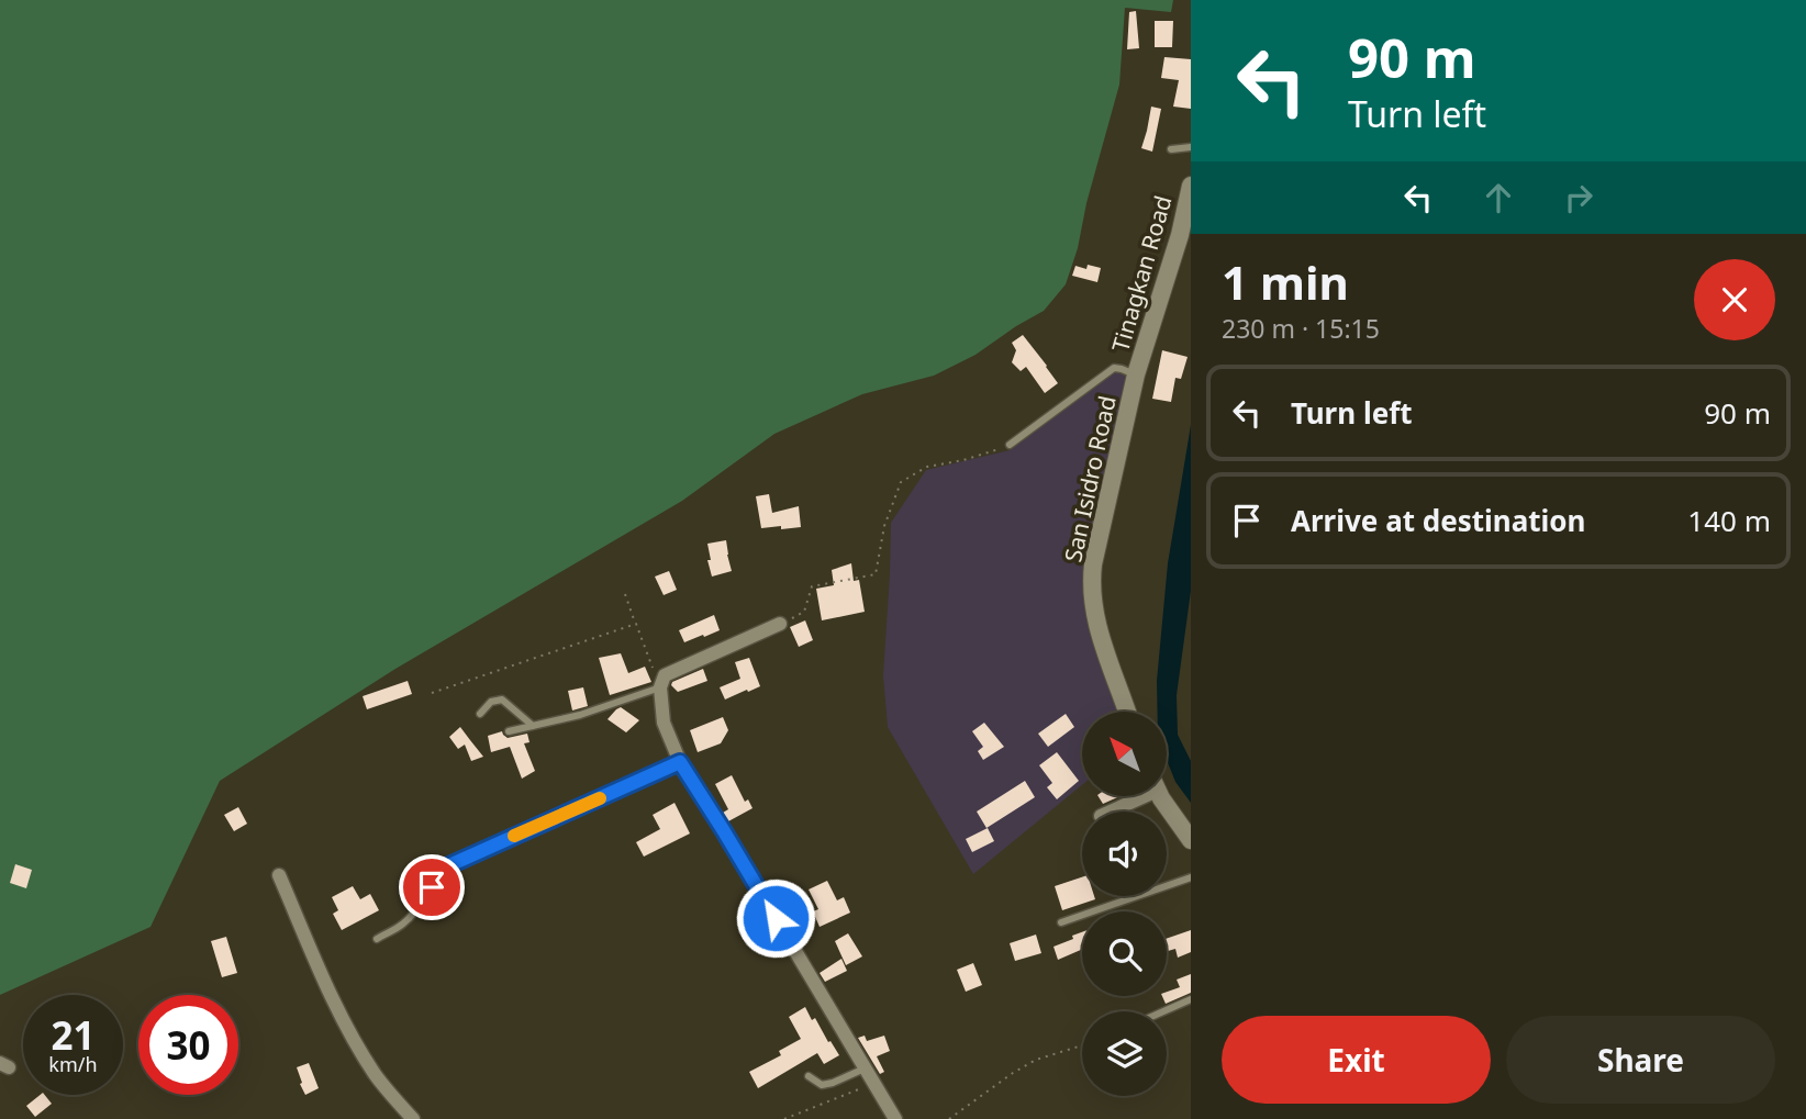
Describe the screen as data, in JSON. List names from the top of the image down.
{
  "streets": {
    "street": ["Tinagkan Road", "San Isidro Road"]
  },
  "crossings": [
    ["Tinagkan Road", "San Isidro Road"]
  ],
  "north": "top left",
  "page": {
    "turn": ["90 m", "Turn left"],
    "heading": ["1 min", "230 m · 15:15"],
    "list": [
      {
        "name": "Turn left",
        "value": "90 m"
      },
      {
        "name": "Arrive at destination",
        "value": "140 m"
      }
    ],
    "speed": "21 km/h",
    "limit": "30",
    "buttons": ["Exit", "Share"]
  }
}
